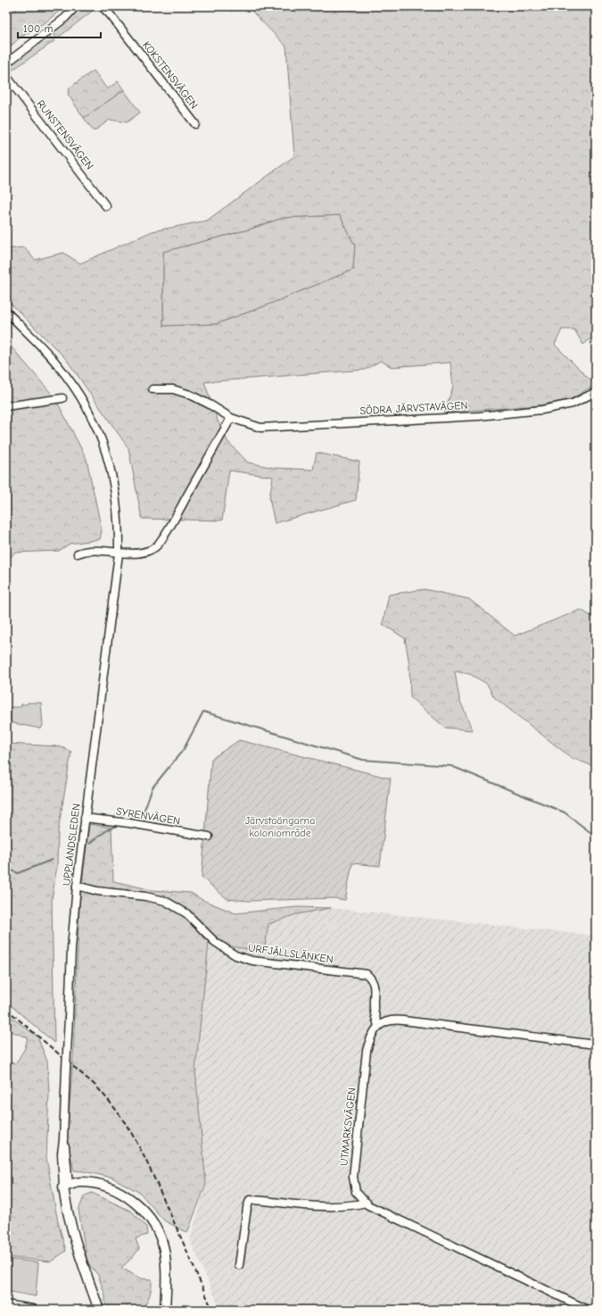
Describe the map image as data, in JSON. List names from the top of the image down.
{
  "streets": {
    "street": [
      "KOKSTENSVÄGEN",
      "RUNSTENSVÄGEN",
      "SÖDRA JÄRVSTAVÄGEN",
      "SYRENVÄGEN",
      "UPPLANDSLEDEN",
      "URFJÄLLSLÄNKEN",
      "UTMARKSVÄGEN"
    ]
  },
  "crossings": [
    ["SYRENVÄGEN", "UPPLANDSLEDEN"],
    ["UPPLANDSLEDEN", "URFJÄLLSLÄNKEN"],
    ["URFJÄLLSLÄNKEN", "UTMARKSVÄGEN"]
  ],
  "parks": ["Järvstaängarna koloniområde"],
  "scale_bar": "100 m"
}
